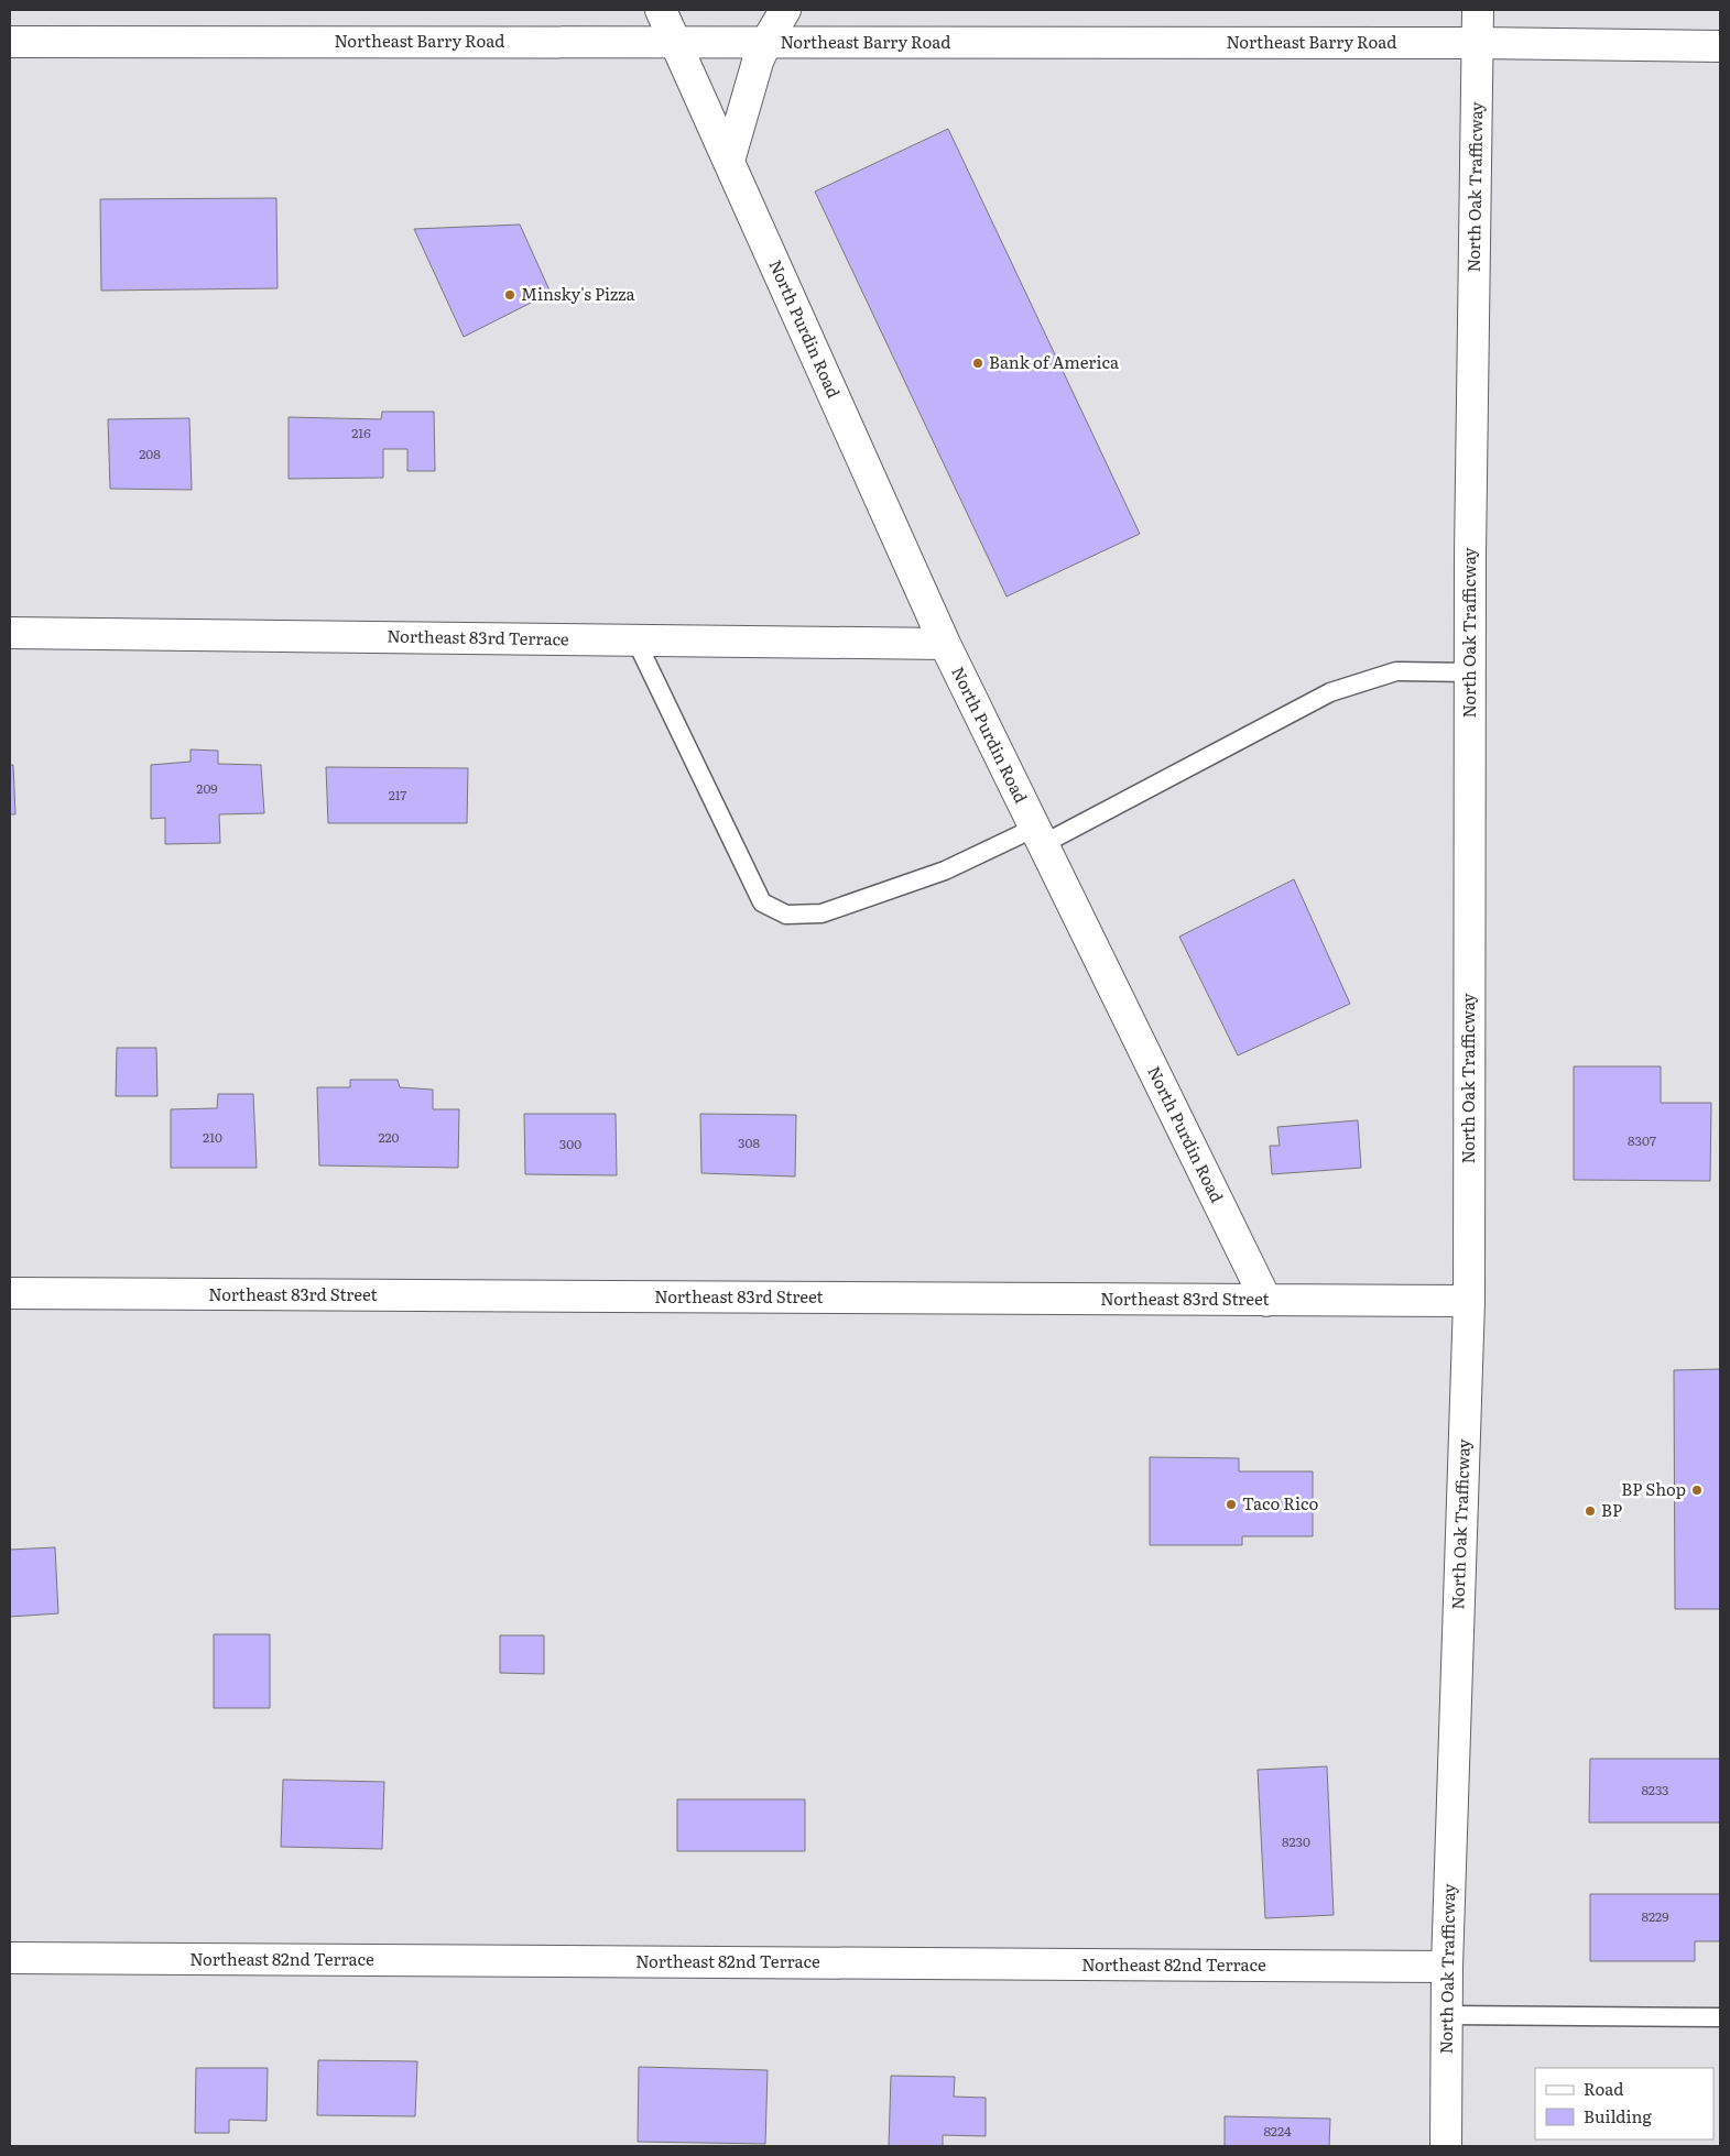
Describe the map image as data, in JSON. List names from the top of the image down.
{
  "streets": {
    "street": [
      "Northeast Barry Road",
      "North Oak Trafficway",
      "North Purdin Road",
      "Northeast 83rd Terrace",
      "Northeast 83rd Street",
      "Northeast 82nd Terrace"
    ]
  },
  "crossings": [
    ["Northeast Barry Road", "North Oak Trafficway"],
    ["Northeast Barry Road", "North Purdin Road"],
    ["North Oak Trafficway", "Northeast 83rd Street"],
    ["North Oak Trafficway", "Northeast 82nd Terrace"],
    ["North Purdin Road", "Northeast 83rd Terrace"],
    ["North Purdin Road", "Northeast 83rd Street"]
  ],
  "places": [
    "Minsky's Pizza",
    "Bank of America",
    "BP Shop",
    "Taco Rico",
    "BP"
  ],
  "house_numbers": [
    "216",
    "208",
    "209",
    "217",
    "210",
    "220",
    "8307",
    "308",
    "300",
    "8233",
    "8230",
    "8229",
    "8224"
  ],
  "legend": ["Road", "Building"]
}
